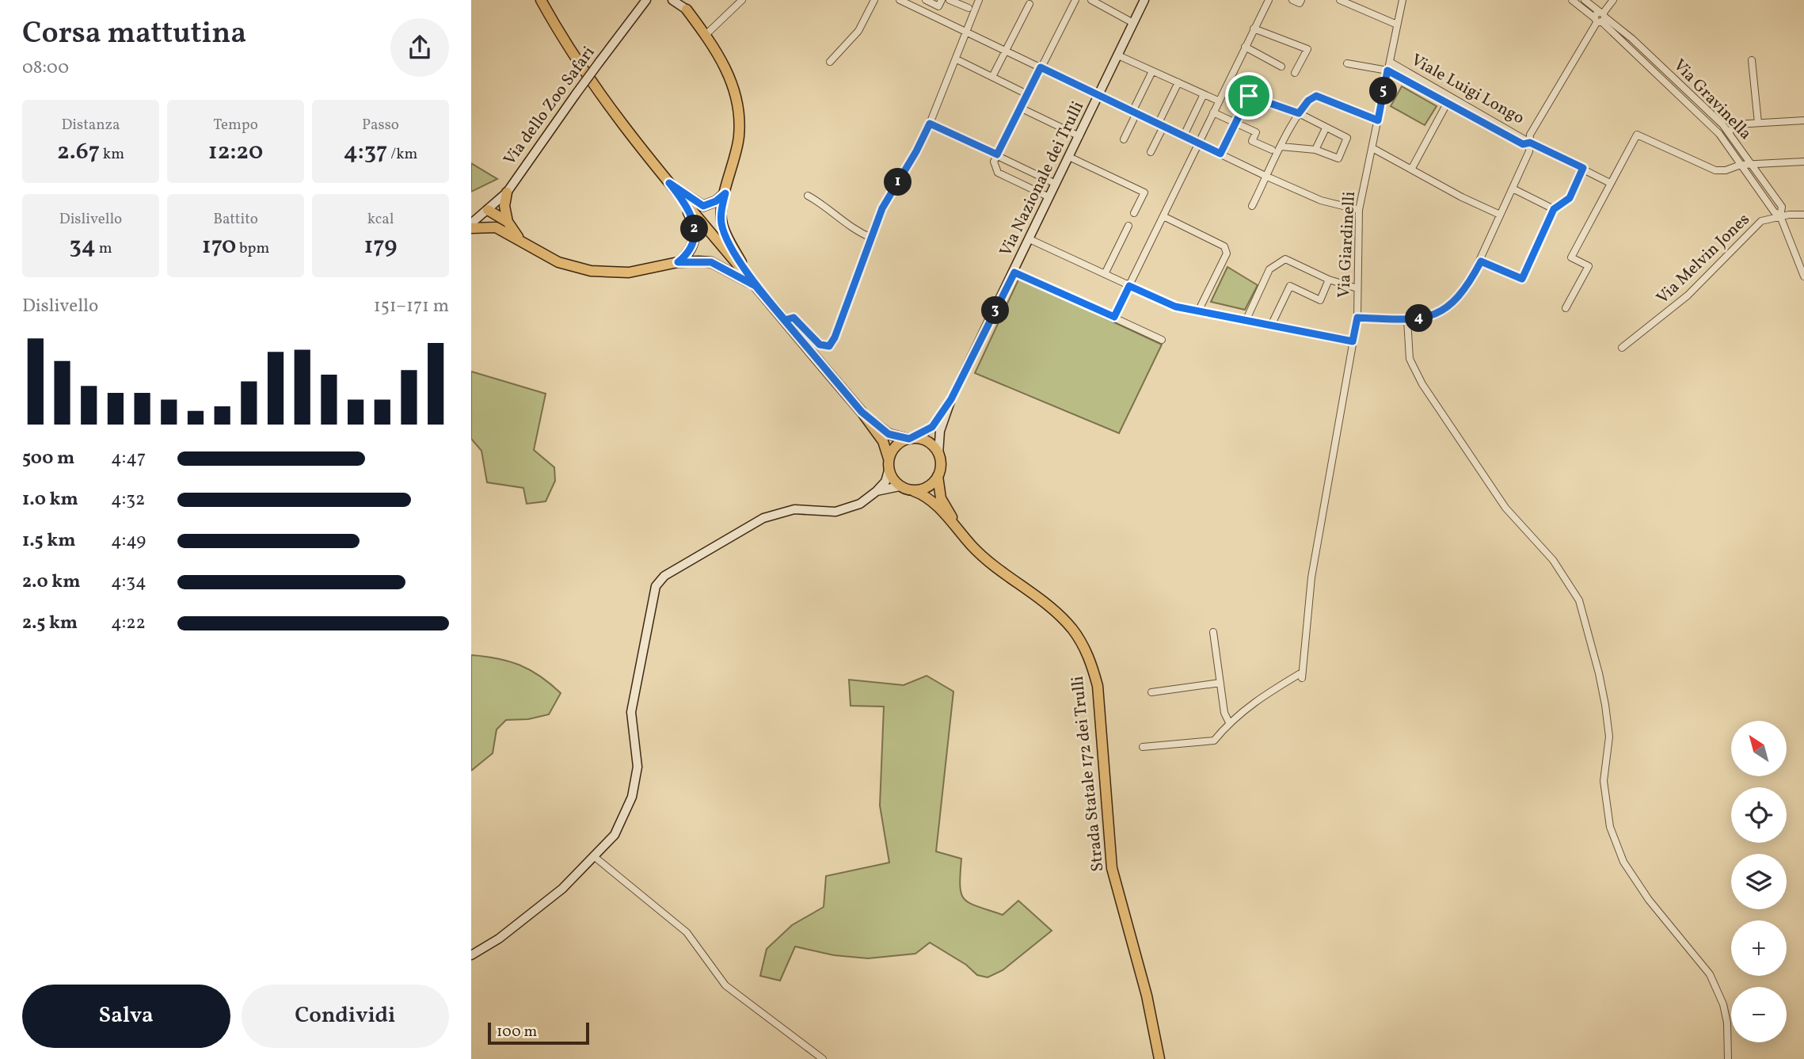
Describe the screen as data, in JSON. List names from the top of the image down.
{
  "streets": {
    "main road": ["Strada Statale 172 dei Trulli"],
    "street": [
      "Viale Luigi Longo",
      "Via Gravinella",
      "Via dello Zoo Safari",
      "Via Nazionale dei Trulli",
      "Via Giardinelli",
      "Via Melvin Jones"
    ]
  },
  "crossings": [
    ["Viale Luigi Longo", "Via Giardinelli"],
    ["Via Gravinella", "Via Melvin Jones"],
    ["Via Nazionale dei Trulli", "Strada Statale 172 dei Trulli"]
  ],
  "scale_bar": "100 m",
  "north": "top left",
  "page": {
    "heading": ["Corsa mattutina", "08:00"],
    "pins": [
      "5",
      "1",
      "2",
      "3",
      "4"
    ],
    "stats": [
      ["Distanza", "2.67 km"],
      ["Tempo", "12:20"],
      ["Passo", "4:37 /km"],
      ["Dislivello", "34 m"],
      ["Battito", "170 bpm"],
      ["kcal", "179"]
    ],
    "chart": ["Dislivello", "151–171 m"],
    "list": [
      {
        "name": "500 m",
        "note": "4:47"
      },
      {
        "name": "1.0 km",
        "note": "4:32"
      },
      {
        "name": "1.5 km",
        "note": "4:49"
      },
      {
        "name": "2.0 km",
        "note": "4:34"
      },
      {
        "name": "2.5 km",
        "note": "4:22"
      }
    ],
    "map_buttons": ["+", "−"],
    "buttons": ["Salva", "Condividi"],
    "scale": "100 m"
  }
}
